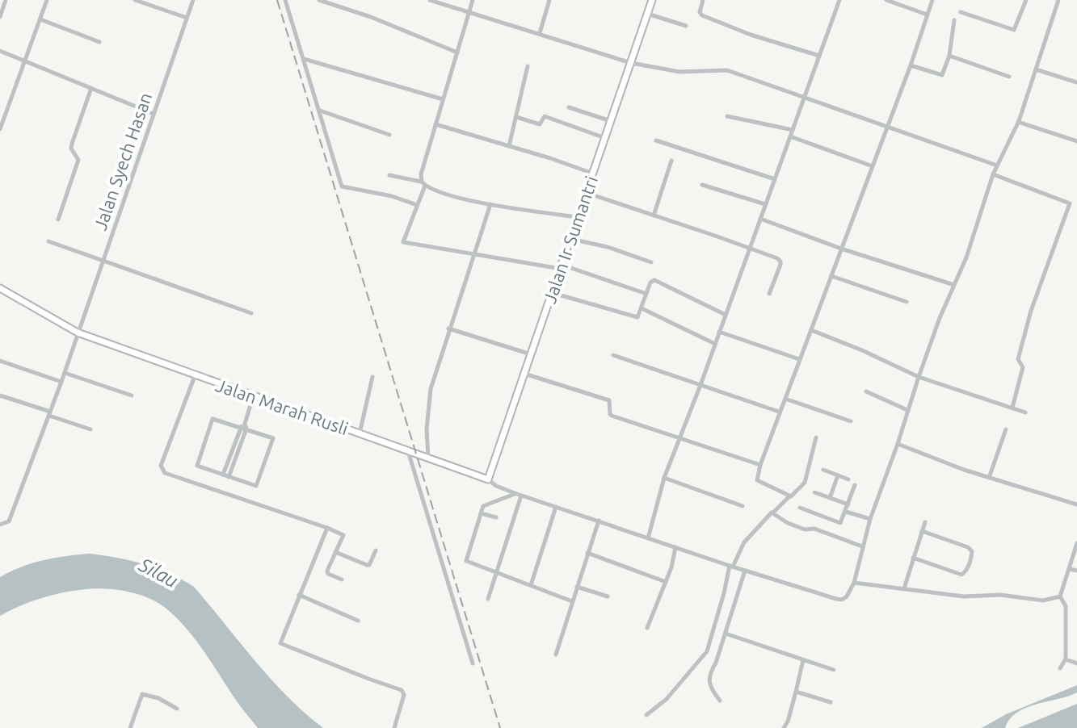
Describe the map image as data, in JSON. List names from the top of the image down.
{
  "streets": {
    "main road": ["Jalan Ir Sumantri", "Jalan Marah Rusli"],
    "street": ["Jalan Syech Hasan"]
  },
  "crossings": [
    ["Jalan Syech Hasan", "Jalan Marah Rusli"],
    ["Jalan Ir Sumantri", "Jalan Marah Rusli"]
  ],
  "water": ["Silau"]
}
